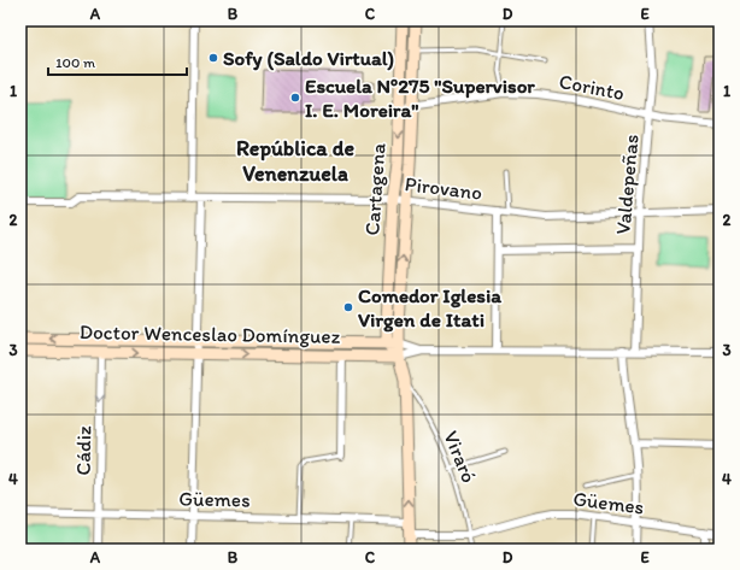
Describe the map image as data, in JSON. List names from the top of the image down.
{
  "streets": {
    "main road": ["Cartagena", "Doctor Wenceslao Domínguez"],
    "street": [
      "Corinto",
      "Valdepeñas",
      "Pirovano",
      "Cádiz",
      "Güemes"
    ],
    "lane": ["Viraró"]
  },
  "crossings": [
    ["Corinto", "Valdepeñas"],
    ["Corinto", "Cartagena"],
    ["Valdepeñas", "Pirovano"],
    ["Pirovano", "Cartagena"],
    ["Cartagena", "Doctor Wenceslao Domínguez"],
    ["Cartagena", "Viraró"],
    ["Cartagena", "Güemes"],
    ["Doctor Wenceslao Domínguez", "Cádiz"],
    ["Cádiz", "Güemes"],
    ["Viraró", "Güemes"]
  ],
  "one_way": ["Cádiz"],
  "districts": ["República de Venenzuela"],
  "places": ["Sofy (Saldo Virtual)", "Escuela Nº275 \"Supervisor I. E. Moreira\"", "Comedor Iglesia Virgen de Itati"],
  "scale_bar": "100 m",
  "grid": {
    "columns": [
      "A",
      "B",
      "C",
      "D",
      "E"
    ],
    "rows": [
      "1",
      "2",
      "3",
      "4"
    ]
  }
}
